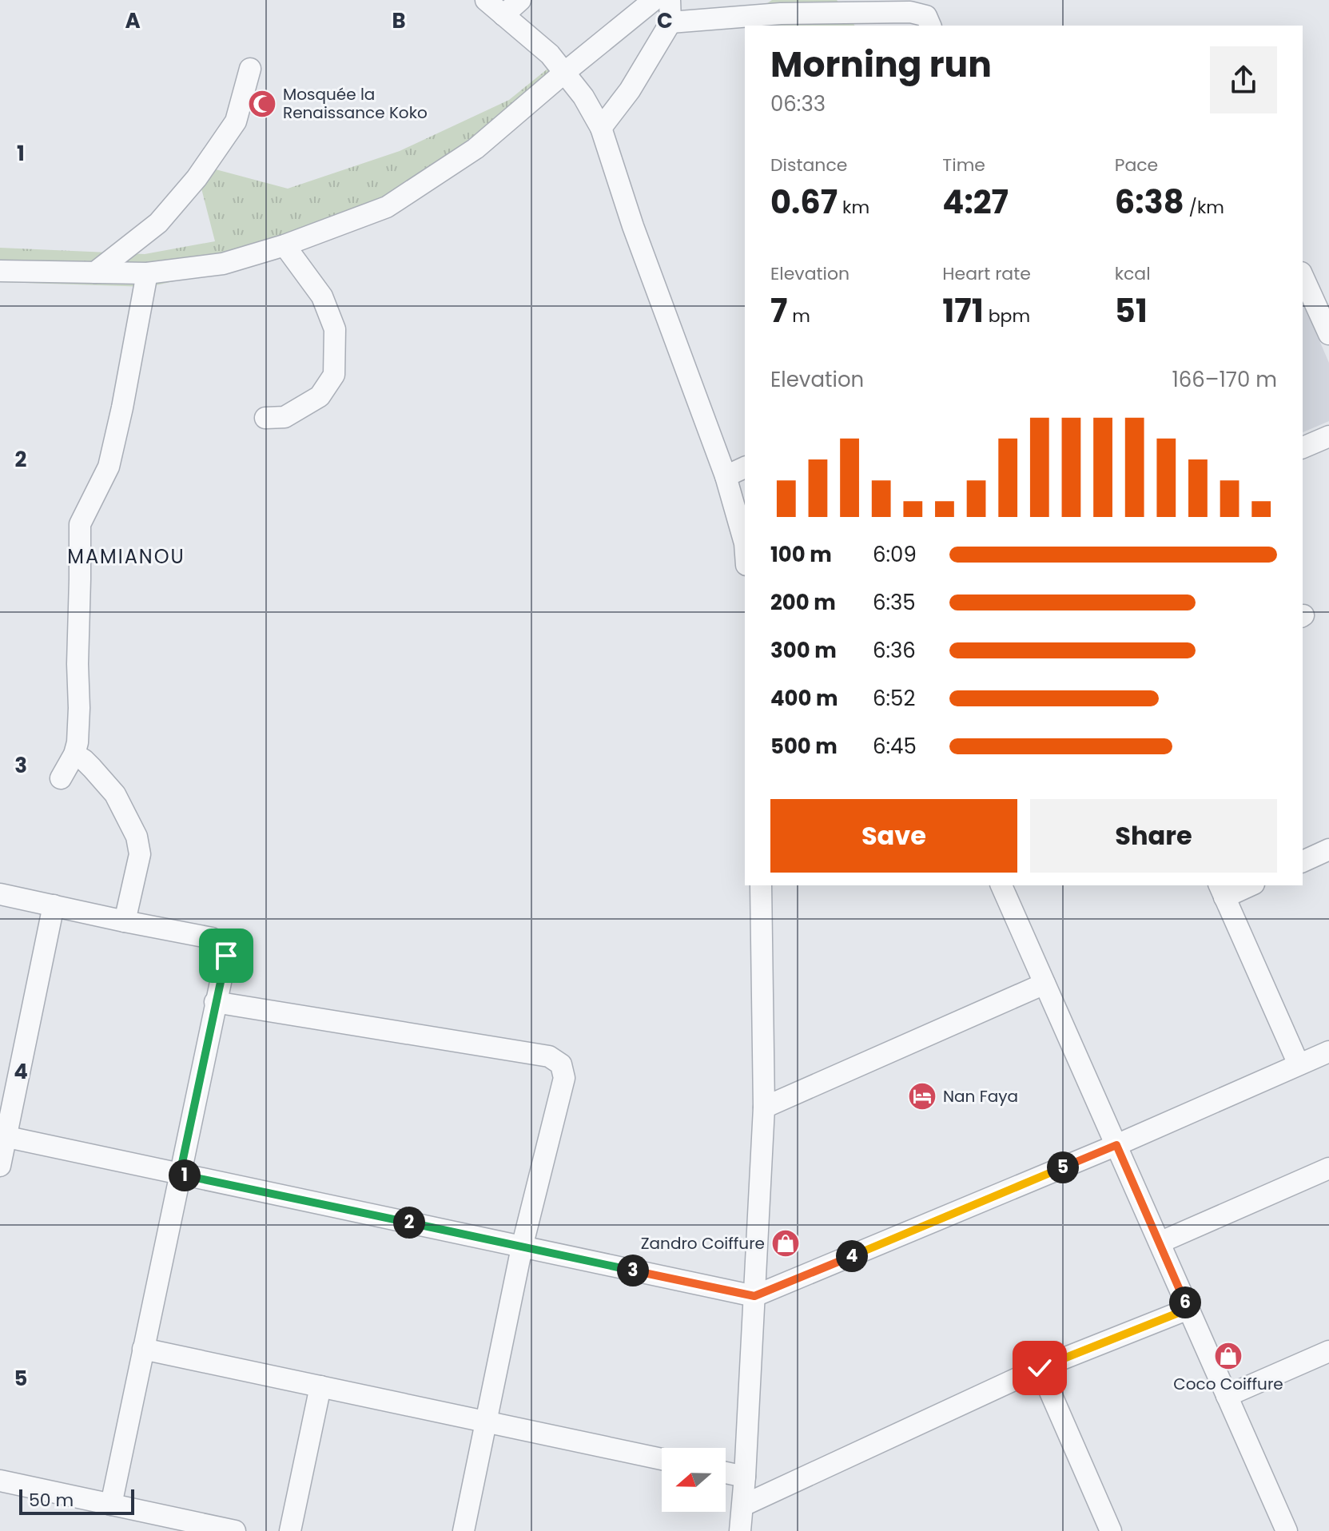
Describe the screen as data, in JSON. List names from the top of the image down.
{
  "districts": ["MAMIANOU"],
  "places": {
    "mosque": ["Mosquée la Renaissance Koko"],
    "hotel": ["Nan Faya"],
    "shop": ["Zandro Coiffure", "Coco Coiffure"]
  },
  "scale_bar": "50 m",
  "north": "left",
  "page": {
    "heading": ["Morning run", "06:33"],
    "stats": [
      ["Distance", "0.67 km"],
      ["Time", "4:27"],
      ["Pace", "6:38 /km"],
      ["Elevation", "7 m"],
      ["Heart rate", "171 bpm"],
      ["kcal", "51"]
    ],
    "chart": ["Elevation", "166–170 m"],
    "list": [
      {
        "name": "100 m",
        "note": "6:09"
      },
      {
        "name": "200 m",
        "note": "6:35"
      },
      {
        "name": "300 m",
        "note": "6:36"
      },
      {
        "name": "400 m",
        "note": "6:52"
      },
      {
        "name": "500 m",
        "note": "6:45"
      }
    ],
    "buttons": ["Save", "Share"],
    "pins": [
      "5",
      "1",
      "2",
      "4",
      "3",
      "6"
    ],
    "scale": "50 m"
  },
  "grid": {
    "columns": ["A", "B", "C"],
    "rows": [
      "1",
      "2",
      "3",
      "4",
      "5"
    ]
  }
}
